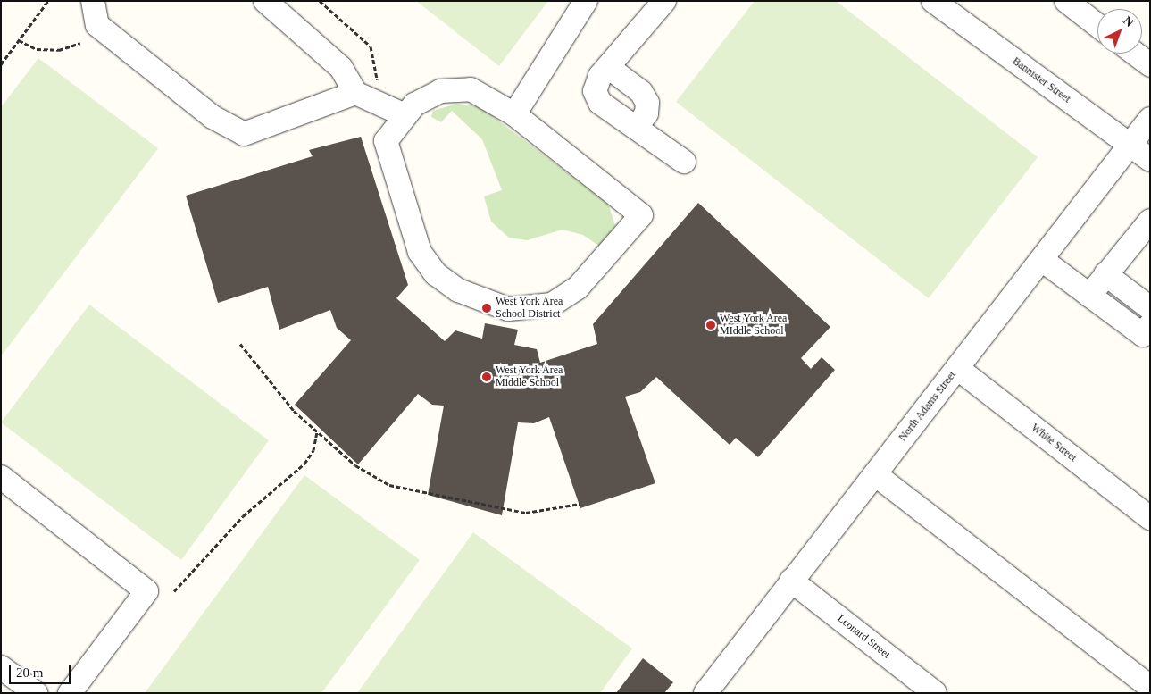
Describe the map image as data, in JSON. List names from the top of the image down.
{
  "streets": {
    "street": [
      "Bannister Street",
      "North Adams Street",
      "White Street",
      "Leonard Street"
    ]
  },
  "crossings": [
    ["Bannister Street", "North Adams Street"],
    ["North Adams Street", "White Street"],
    ["North Adams Street", "Leonard Street"]
  ],
  "places": ["West York Area School District", "West York Area MIddle School", "West York Area Middle School"],
  "scale_bar": "20 m",
  "north": "top right"
}
